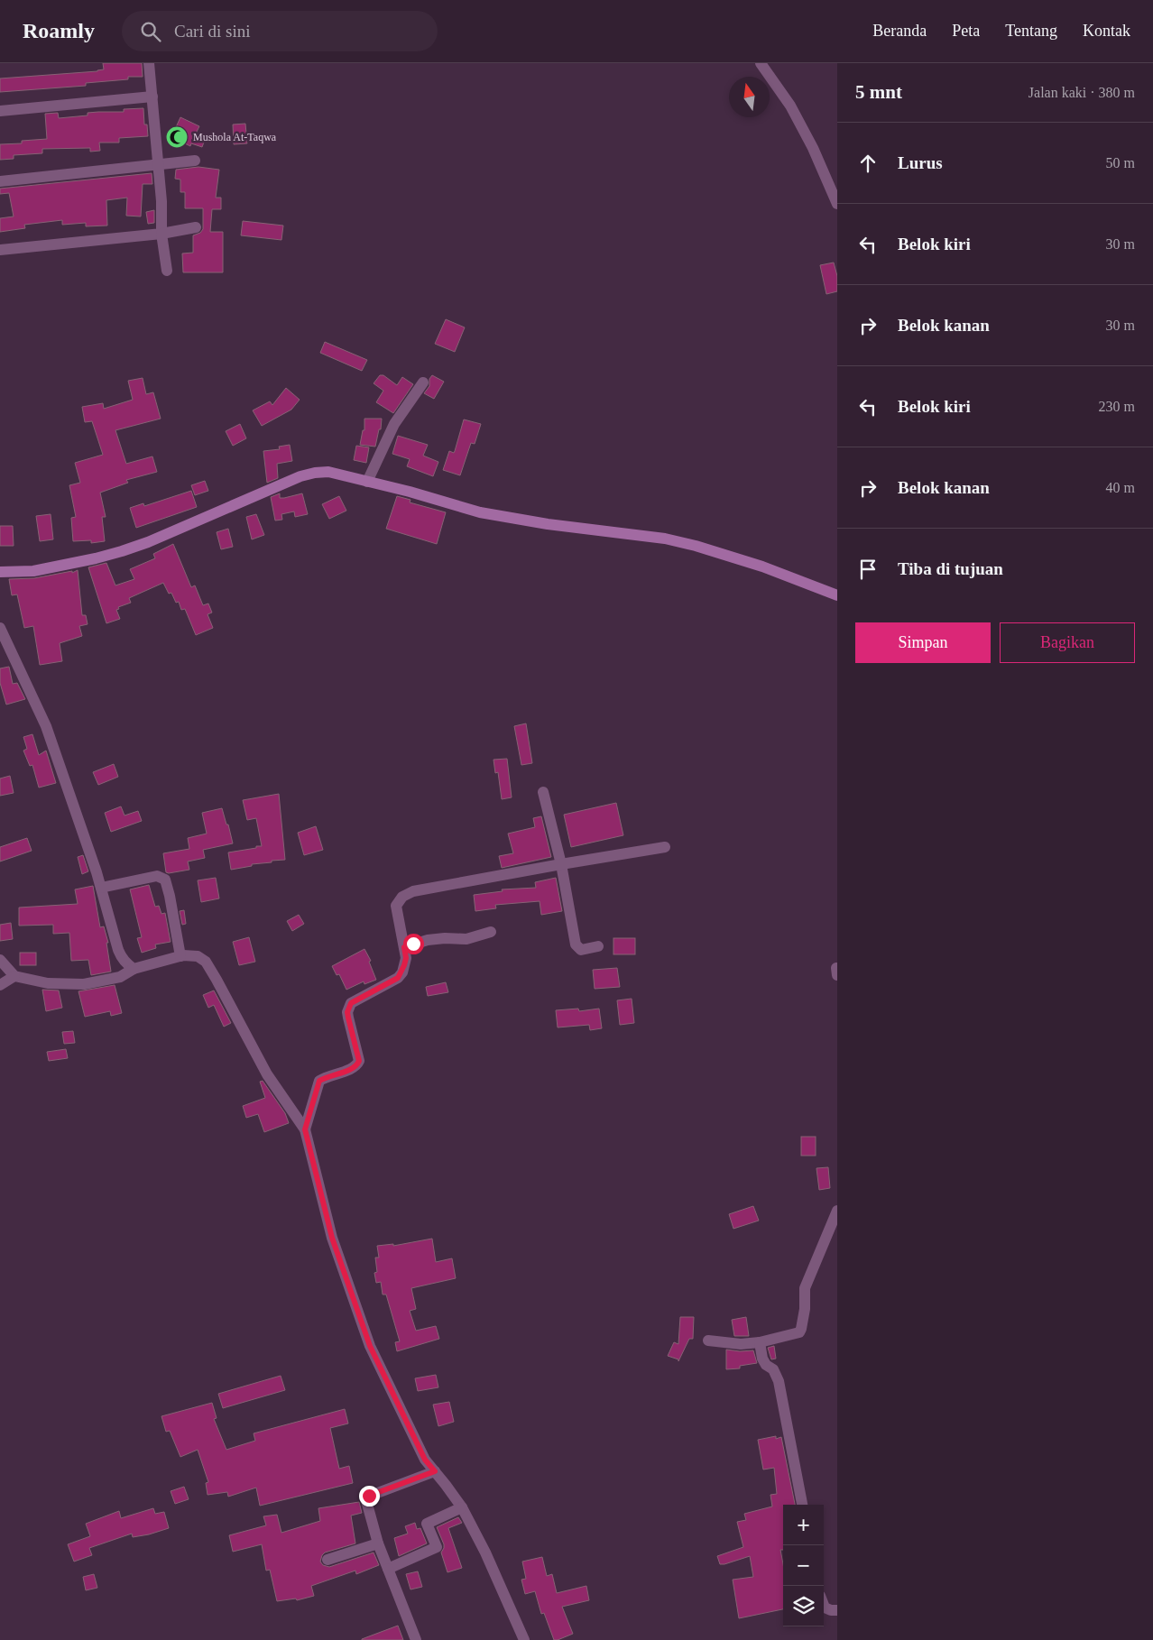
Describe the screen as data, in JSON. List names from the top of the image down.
{
  "places": {
    "mosque": ["Mushola At-Taqwa"]
  },
  "north": "top",
  "page": {
    "header": "Roamly",
    "search": "Cari di sini",
    "nav": [
      "Beranda",
      "Peta",
      "Tentang",
      "Kontak"
    ],
    "heading": ["5 mnt", "Jalan kaki · 380 m"],
    "list": [
      ["Lurus", "50 m"],
      ["Belok kiri", "30 m"],
      ["Belok kanan", "30 m"],
      ["Belok kiri", "230 m"],
      ["Belok kanan", "40 m"],
      "Tiba di tujuan"
    ],
    "buttons": ["Simpan", "Bagikan"],
    "map_buttons": ["+", "−"]
  }
}
